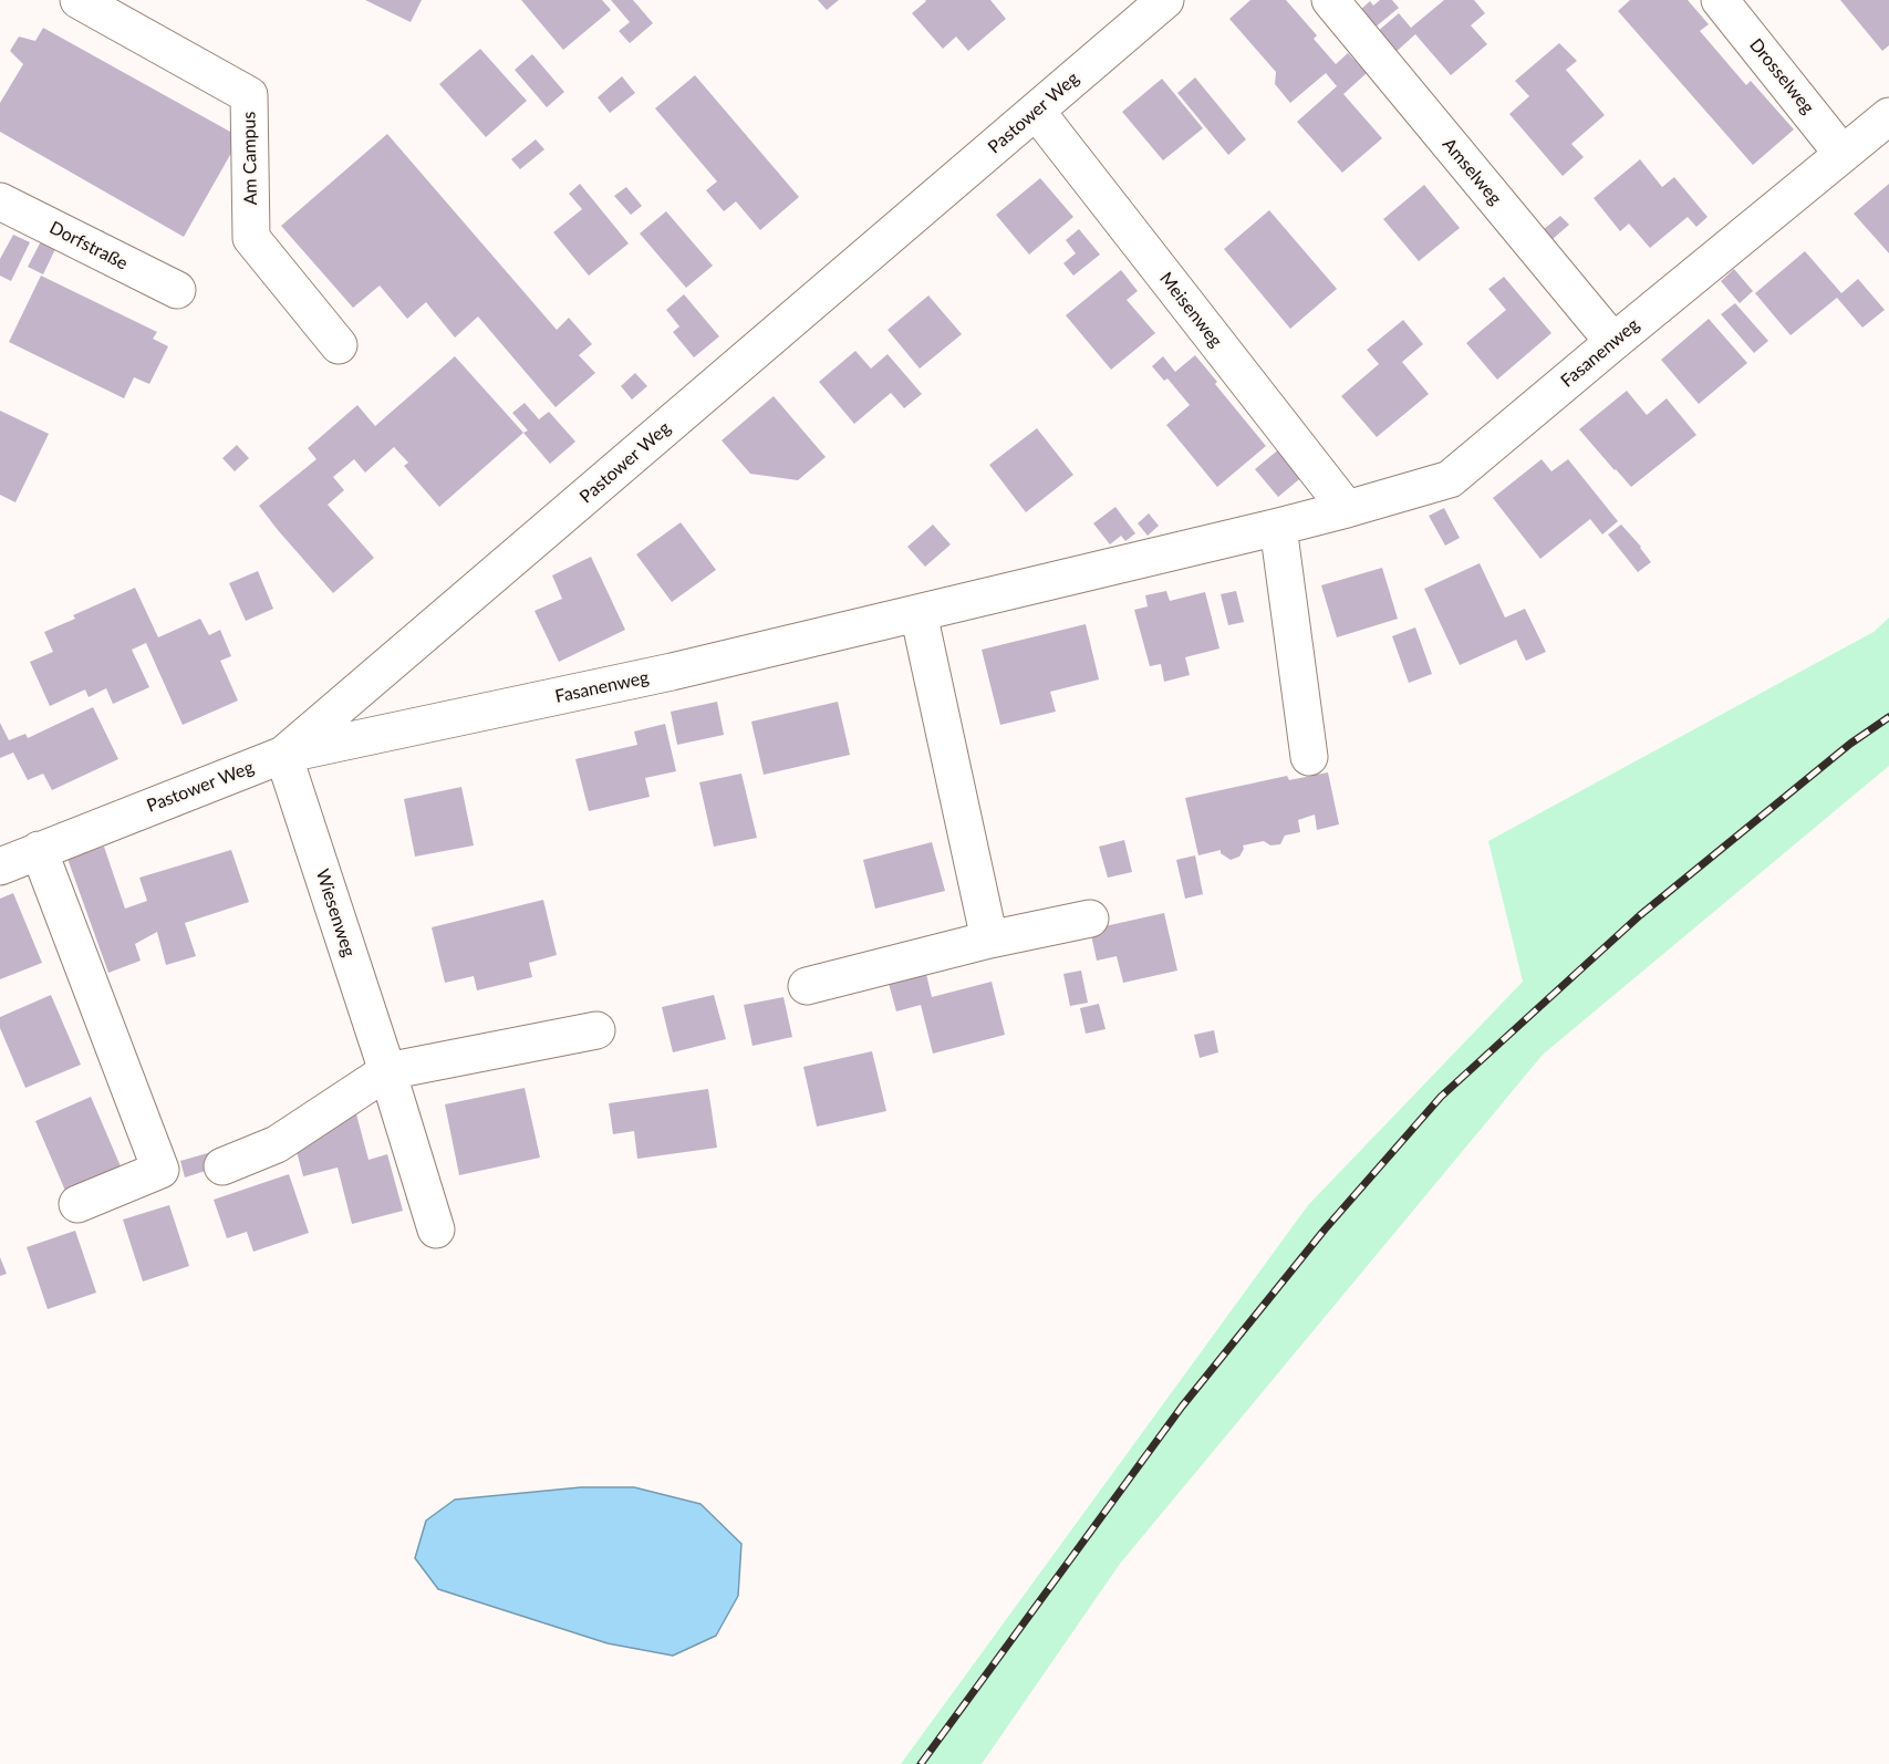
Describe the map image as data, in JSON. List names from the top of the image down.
{
  "streets": {
    "street": [
      "Drosselweg",
      "Pastower Weg",
      "Am Campus",
      "Amselweg",
      "Dorfstraße",
      "Meisenweg",
      "Fasanenweg",
      "Wiesenweg"
    ]
  },
  "crossings": [
    ["Drosselweg", "Fasanenweg"],
    ["Pastower Weg", "Meisenweg"],
    ["Pastower Weg", "Fasanenweg"],
    ["Pastower Weg", "Wiesenweg"],
    ["Amselweg", "Fasanenweg"],
    ["Meisenweg", "Fasanenweg"],
    ["Fasanenweg", "Wiesenweg"]
  ]
}
